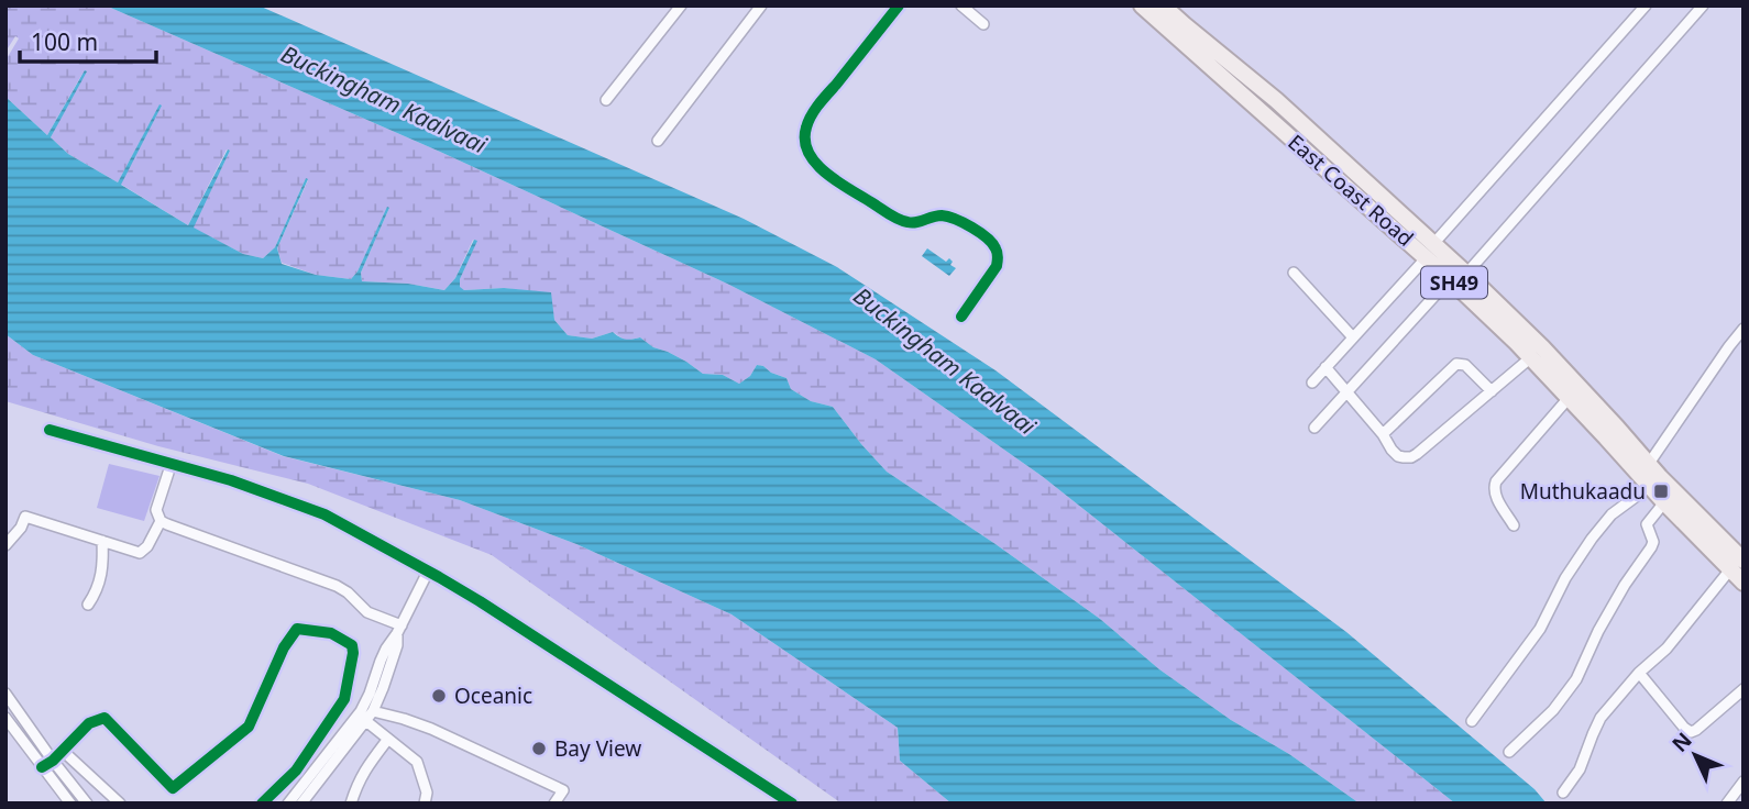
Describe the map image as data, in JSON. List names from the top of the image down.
{
  "streets": {
    "main road": ["East Coast Road", "SH49"]
  },
  "water": ["Buckingham Kaalvaai"],
  "places": {
    "transit": ["Muthukaadu"],
    "other": ["Oceanic", "Bay View"]
  },
  "scale_bar": "100 m",
  "north": "top left"
}
